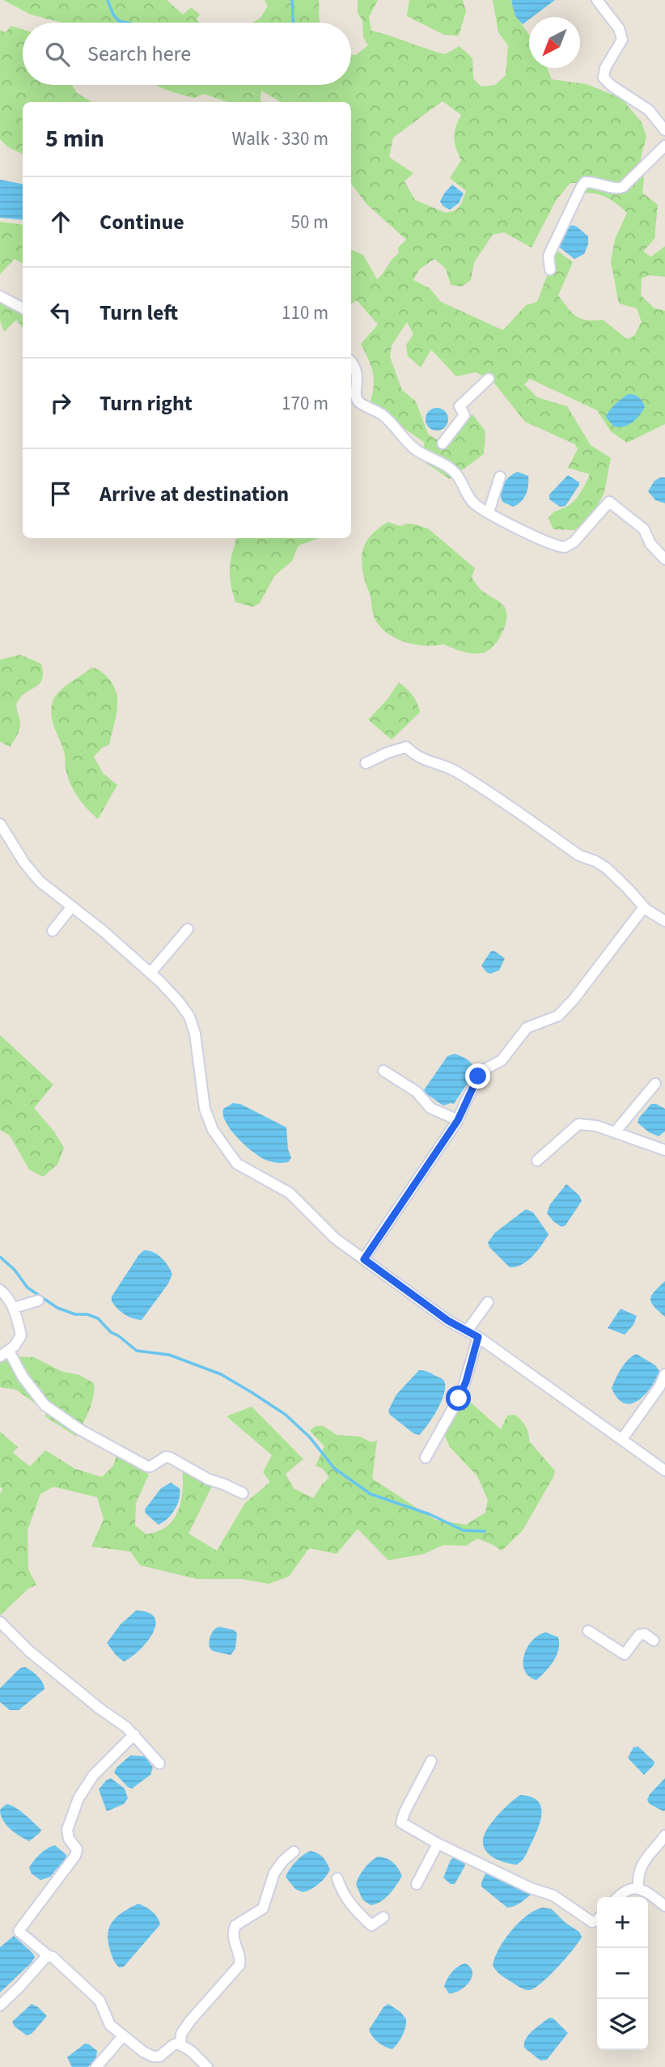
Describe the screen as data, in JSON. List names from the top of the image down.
{
  "north": "bottom left",
  "page": {
    "search": "Search here",
    "heading": ["5 min", "Walk · 330 m"],
    "list": [
      ["Continue", "50 m"],
      ["Turn left", "110 m"],
      ["Turn right", "170 m"],
      "Arrive at destination"
    ],
    "map_buttons": ["+", "−"]
  }
}
